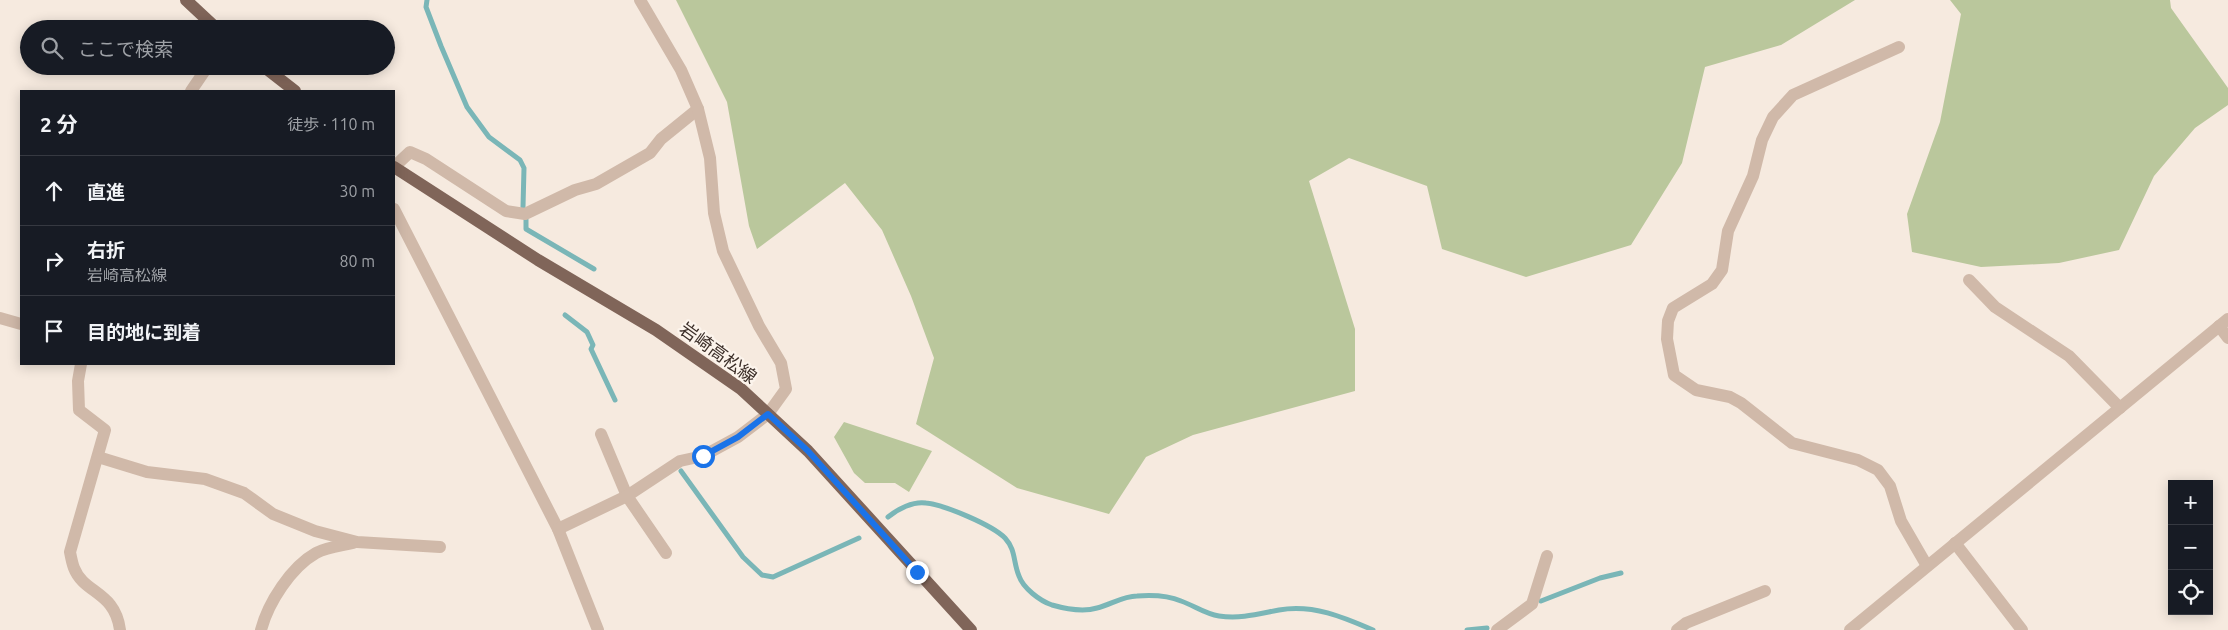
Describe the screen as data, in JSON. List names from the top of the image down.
{
  "streets": {
    "main road": ["岩崎高松線"]
  },
  "page": {
    "search": "ここで検索",
    "heading": ["2 分", "徒歩 · 110 m"],
    "list": [
      ["直進", "30 m"],
      ["右折", "岩崎高松線", "80 m"],
      "目的地に到着"
    ],
    "map_buttons": ["+", "−"]
  }
}
